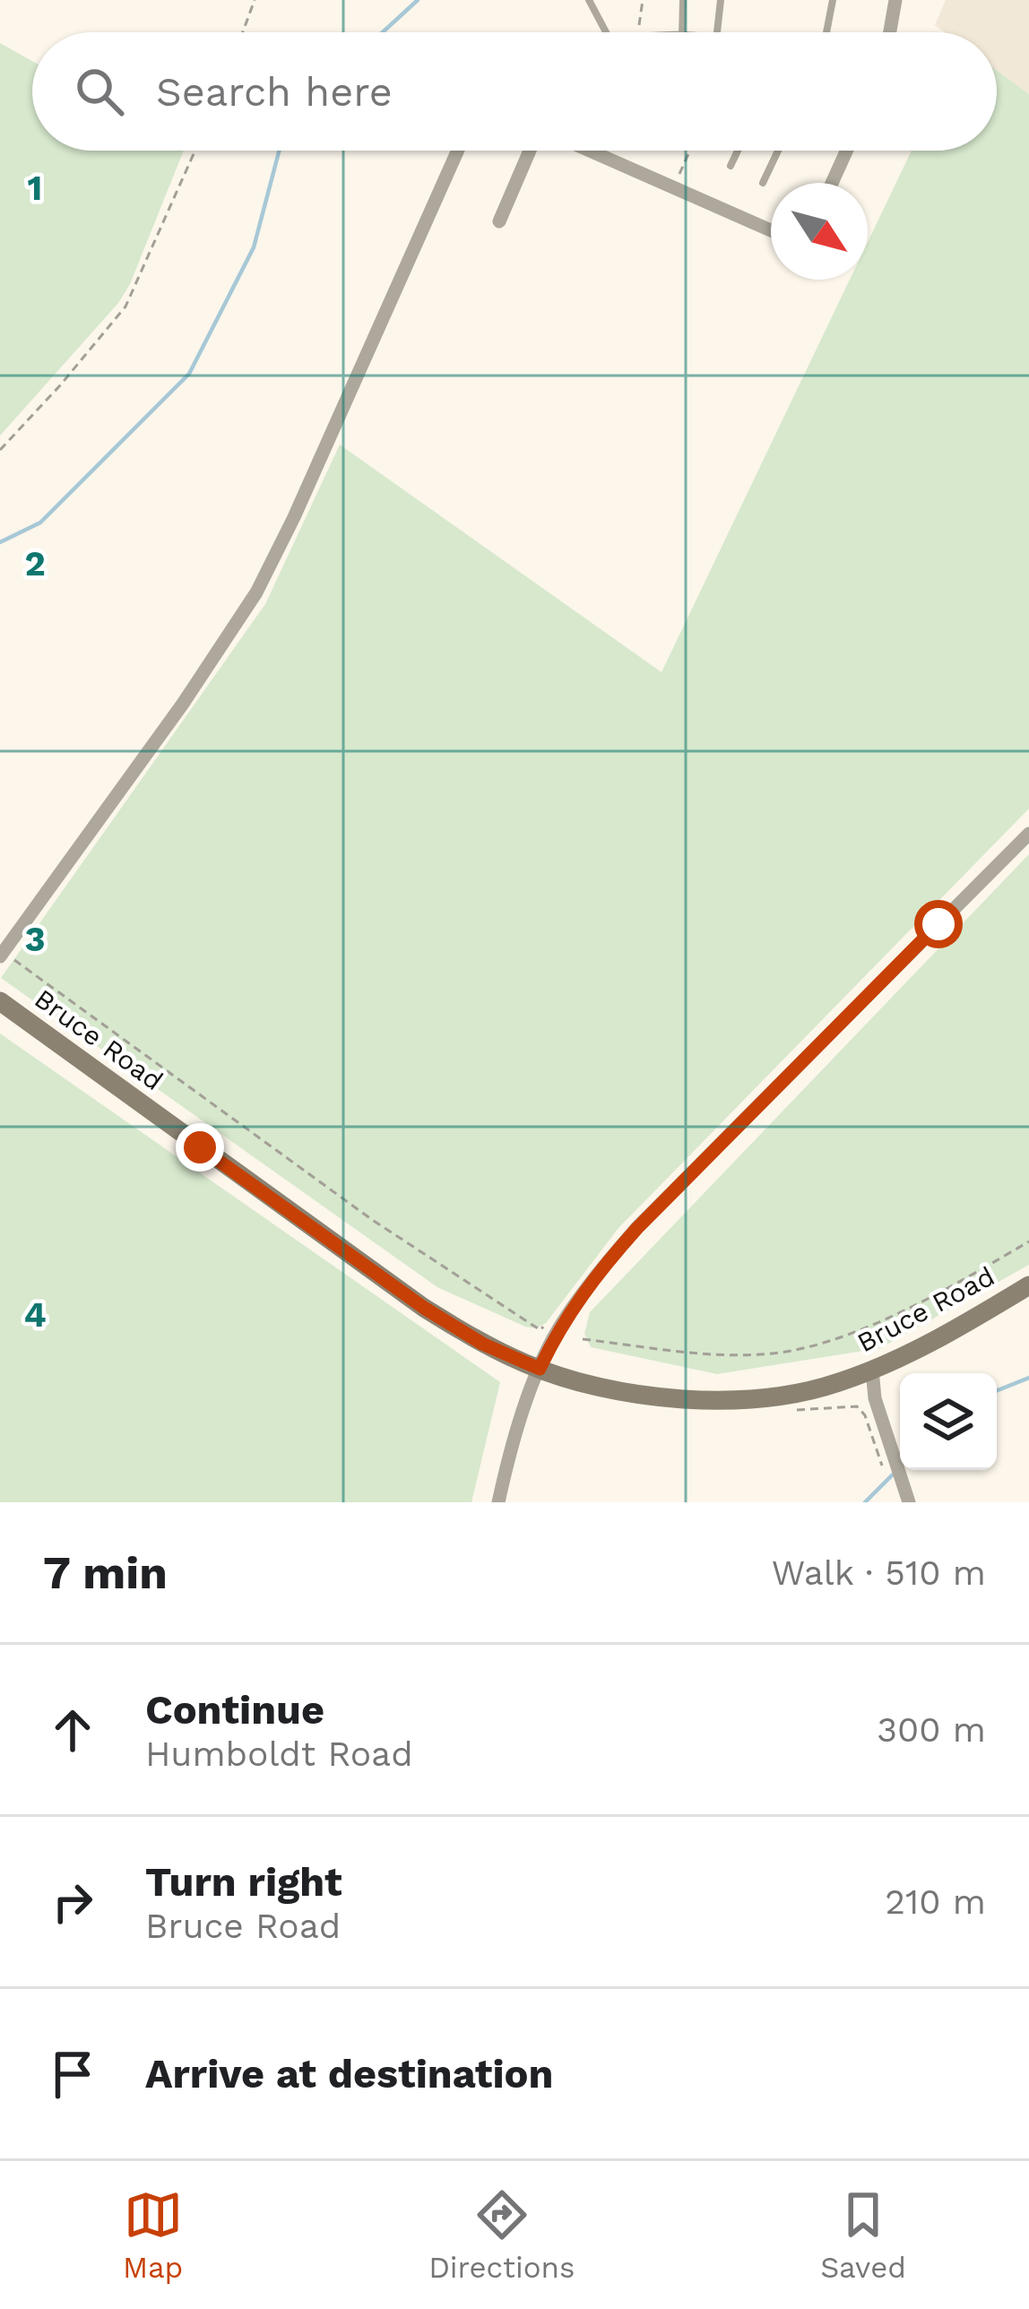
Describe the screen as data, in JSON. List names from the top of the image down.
{
  "streets": {
    "street": ["Bruce Road"]
  },
  "north": "bottom right",
  "page": {
    "search": "Search here",
    "heading": ["7 min", "Walk · 510 m"],
    "list": [
      ["Continue", "Humboldt Road", "300 m"],
      ["Turn right", "Bruce Road", "210 m"],
      "Arrive at destination"
    ],
    "nav": ["Map", "Directions", "Saved"]
  },
  "grid": {
    "rows": [
      "1",
      "2",
      "3",
      "4"
    ]
  }
}
